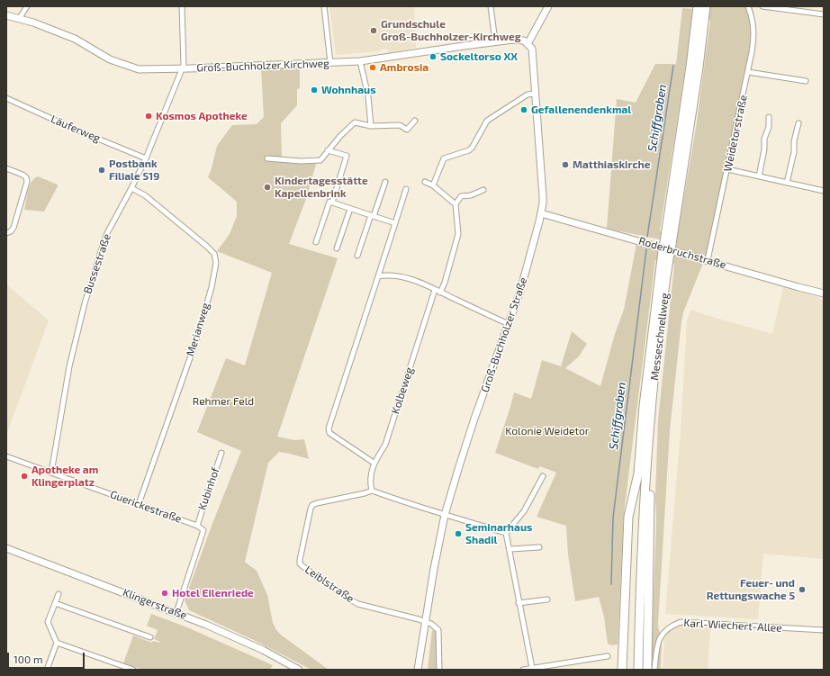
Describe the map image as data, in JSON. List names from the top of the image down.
{
  "streets": {
    "highway": ["Messeschnellweg"],
    "street": [
      "Groß-Buchholzer Kirchweg",
      "Läuferweg",
      "Weidetorstraße",
      "Roderbruchstraße",
      "Bussestraße",
      "Merianweg",
      "Groß-Buchholzer Straße",
      "Kolbeweg",
      "Kubinhof",
      "Guerickestraße",
      "Leiblstraße",
      "Klingerstraße",
      "Karl-Wiechert-Allee"
    ]
  },
  "crossings": [
    ["Groß-Buchholzer Kirchweg", "Bussestraße"],
    ["Groß-Buchholzer Kirchweg", "Groß-Buchholzer Straße"],
    ["Läuferweg", "Bussestraße"],
    ["Weidetorstraße", "Roderbruchstraße"],
    ["Roderbruchstraße", "Groß-Buchholzer Straße"],
    ["Bussestraße", "Merianweg"],
    ["Bussestraße", "Guerickestraße"],
    ["Merianweg", "Guerickestraße"],
    ["Groß-Buchholzer Straße", "Leiblstraße"],
    ["Kolbeweg", "Leiblstraße"],
    ["Kubinhof", "Guerickestraße"]
  ],
  "water": ["Schiffgraben"],
  "parks": ["Rehmer Feld", "Kolonie Weidetor"],
  "places": [
    "Grundschule Groß-Buchholzer-Kirchweg",
    "Sockeltorso XX",
    "Ambrosia",
    "Wohnhaus",
    "Gefallenendenkmal",
    "Kosmos Apotheke",
    "Matthiaskirche",
    "Postbank Filiale 519",
    "Kindertagesstätte Kapellenbrink",
    "Apotheke am Klingerplatz",
    "Seminarhaus Shadil",
    "Feuer- und Rettungswache 5",
    "Hotel Eilenriede"
  ],
  "scale_bar": "100 m"
}
